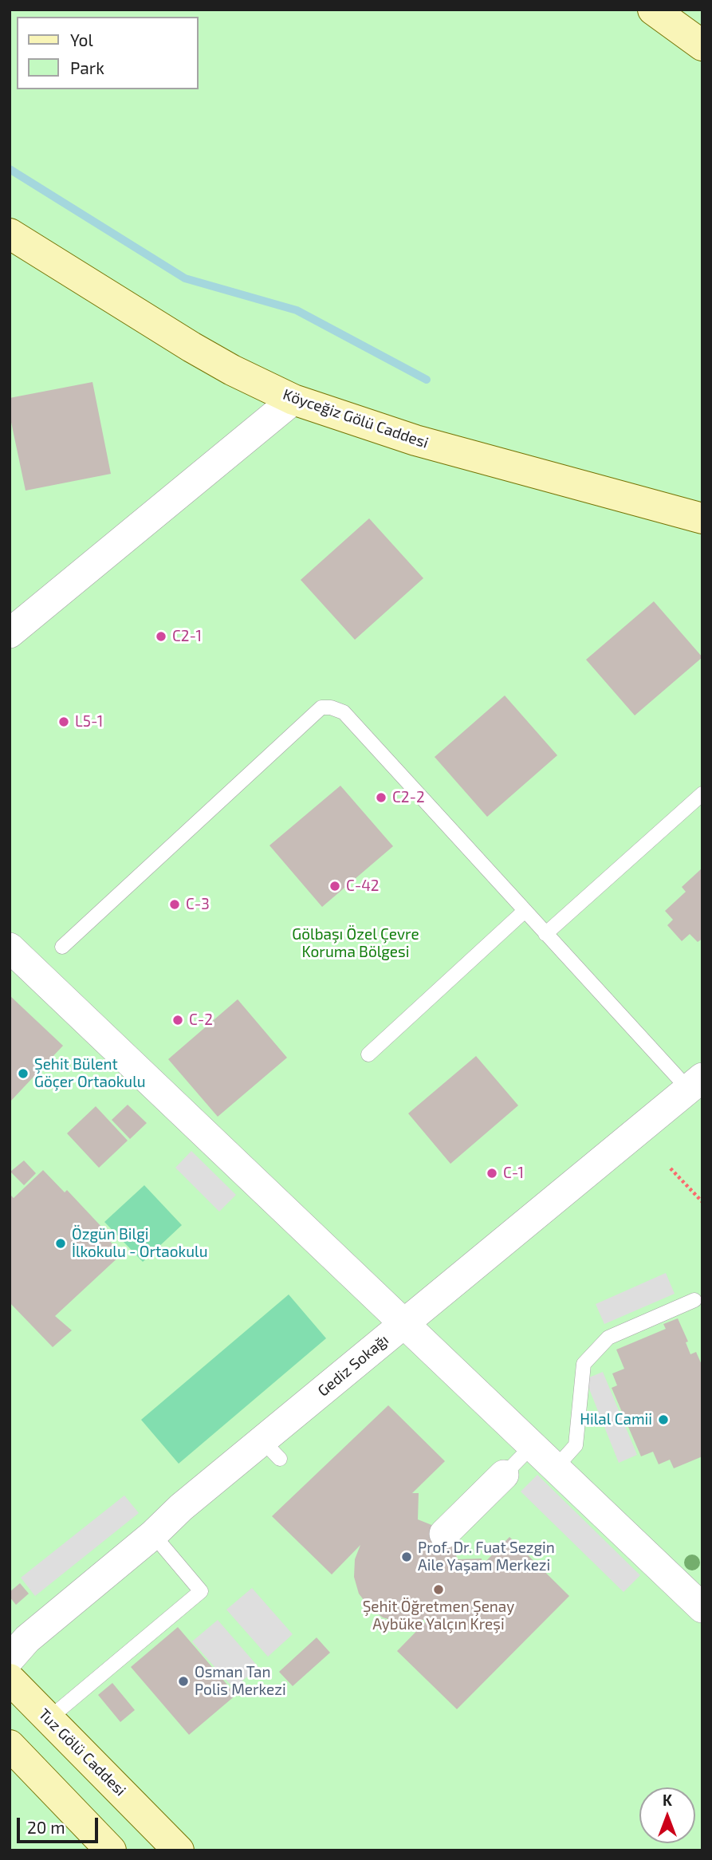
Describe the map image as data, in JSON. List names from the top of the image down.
{
  "streets": {
    "street": ["Köyceğiz Gölü Caddesi", "Gediz Sokağı", "Tuz Gölü Caddesi"]
  },
  "parks": ["Gölbaşı Özel Çevre Koruma Bölgesi"],
  "places": [
    "C2-1",
    "L5-1",
    "C2-2",
    "C-42",
    "C-3",
    "C-2",
    "Şehit Bülent Göçer Ortaokulu",
    "C-1",
    "Özgün Bilgi İlkokulu - Ortaokulu",
    "Hilal Camii",
    "Prof. Dr. Fuat Sezgin Aile Yaşam Merkezi",
    "Şehit Öğretmen Şenay Aybüke Yalçın Kreşi",
    "Osman Tan Polis Merkezi"
  ],
  "legend": ["Yol", "Park"],
  "scale_bar": "20 m",
  "north": "top"
}
